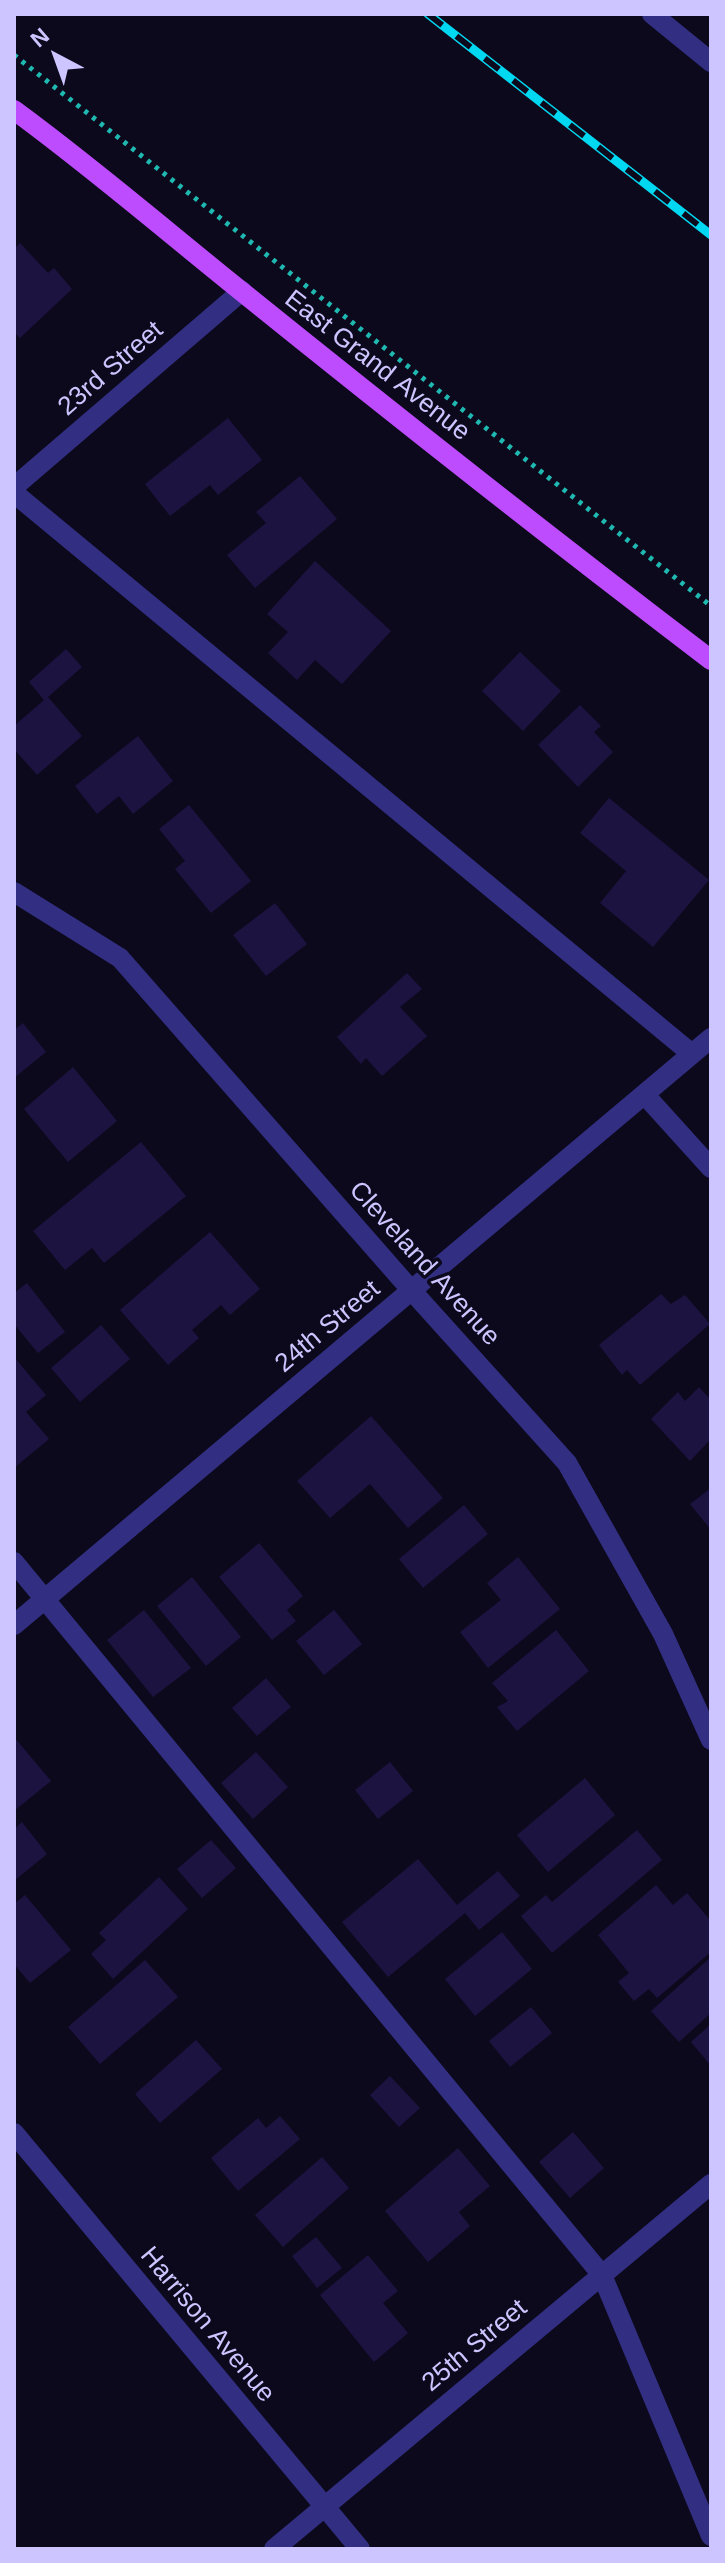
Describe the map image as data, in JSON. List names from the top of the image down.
{
  "streets": {
    "main road": ["East Grand Avenue"],
    "street": [
      "23rd Street",
      "Cleveland Avenue",
      "24th Street",
      "Harrison Avenue",
      "25th Street"
    ]
  },
  "crossings": [
    ["East Grand Avenue", "23rd Street"],
    ["Cleveland Avenue", "24th Street"],
    ["Harrison Avenue", "25th Street"]
  ],
  "north": "top left"
}
